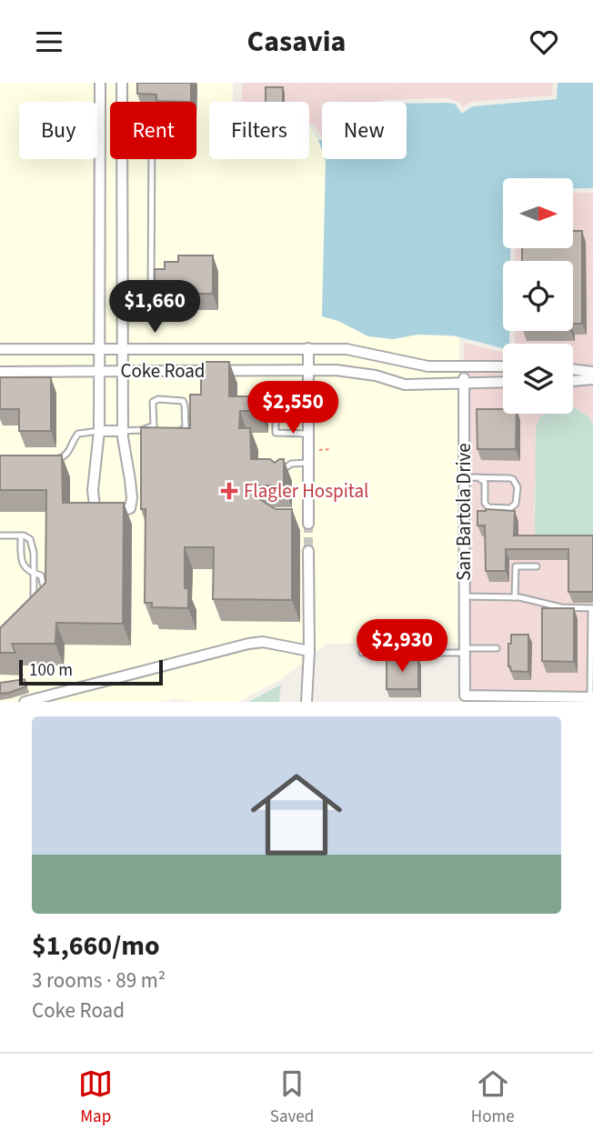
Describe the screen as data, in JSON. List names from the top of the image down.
{
  "streets": {
    "street": ["Coke Road", "San Bartola Drive"]
  },
  "crossings": [
    ["Coke Road", "San Bartola Drive"]
  ],
  "places": {
    "health": ["Flagler Hospital"]
  },
  "scale_bar": "100 m",
  "north": "right",
  "page": {
    "header": "Casavia",
    "chip": [
      "Buy",
      "Rent",
      "Filters",
      "New"
    ],
    "price": ["$1,660", "$2,550", "$2,930"],
    "scale": "100 m",
    "list": [
      {
        "name": "$1,660/mo",
        "note": "3 rooms · 89 m² · Coke Road"
      }
    ],
    "tabs": ["Map", "Saved", "Home"]
  }
}
